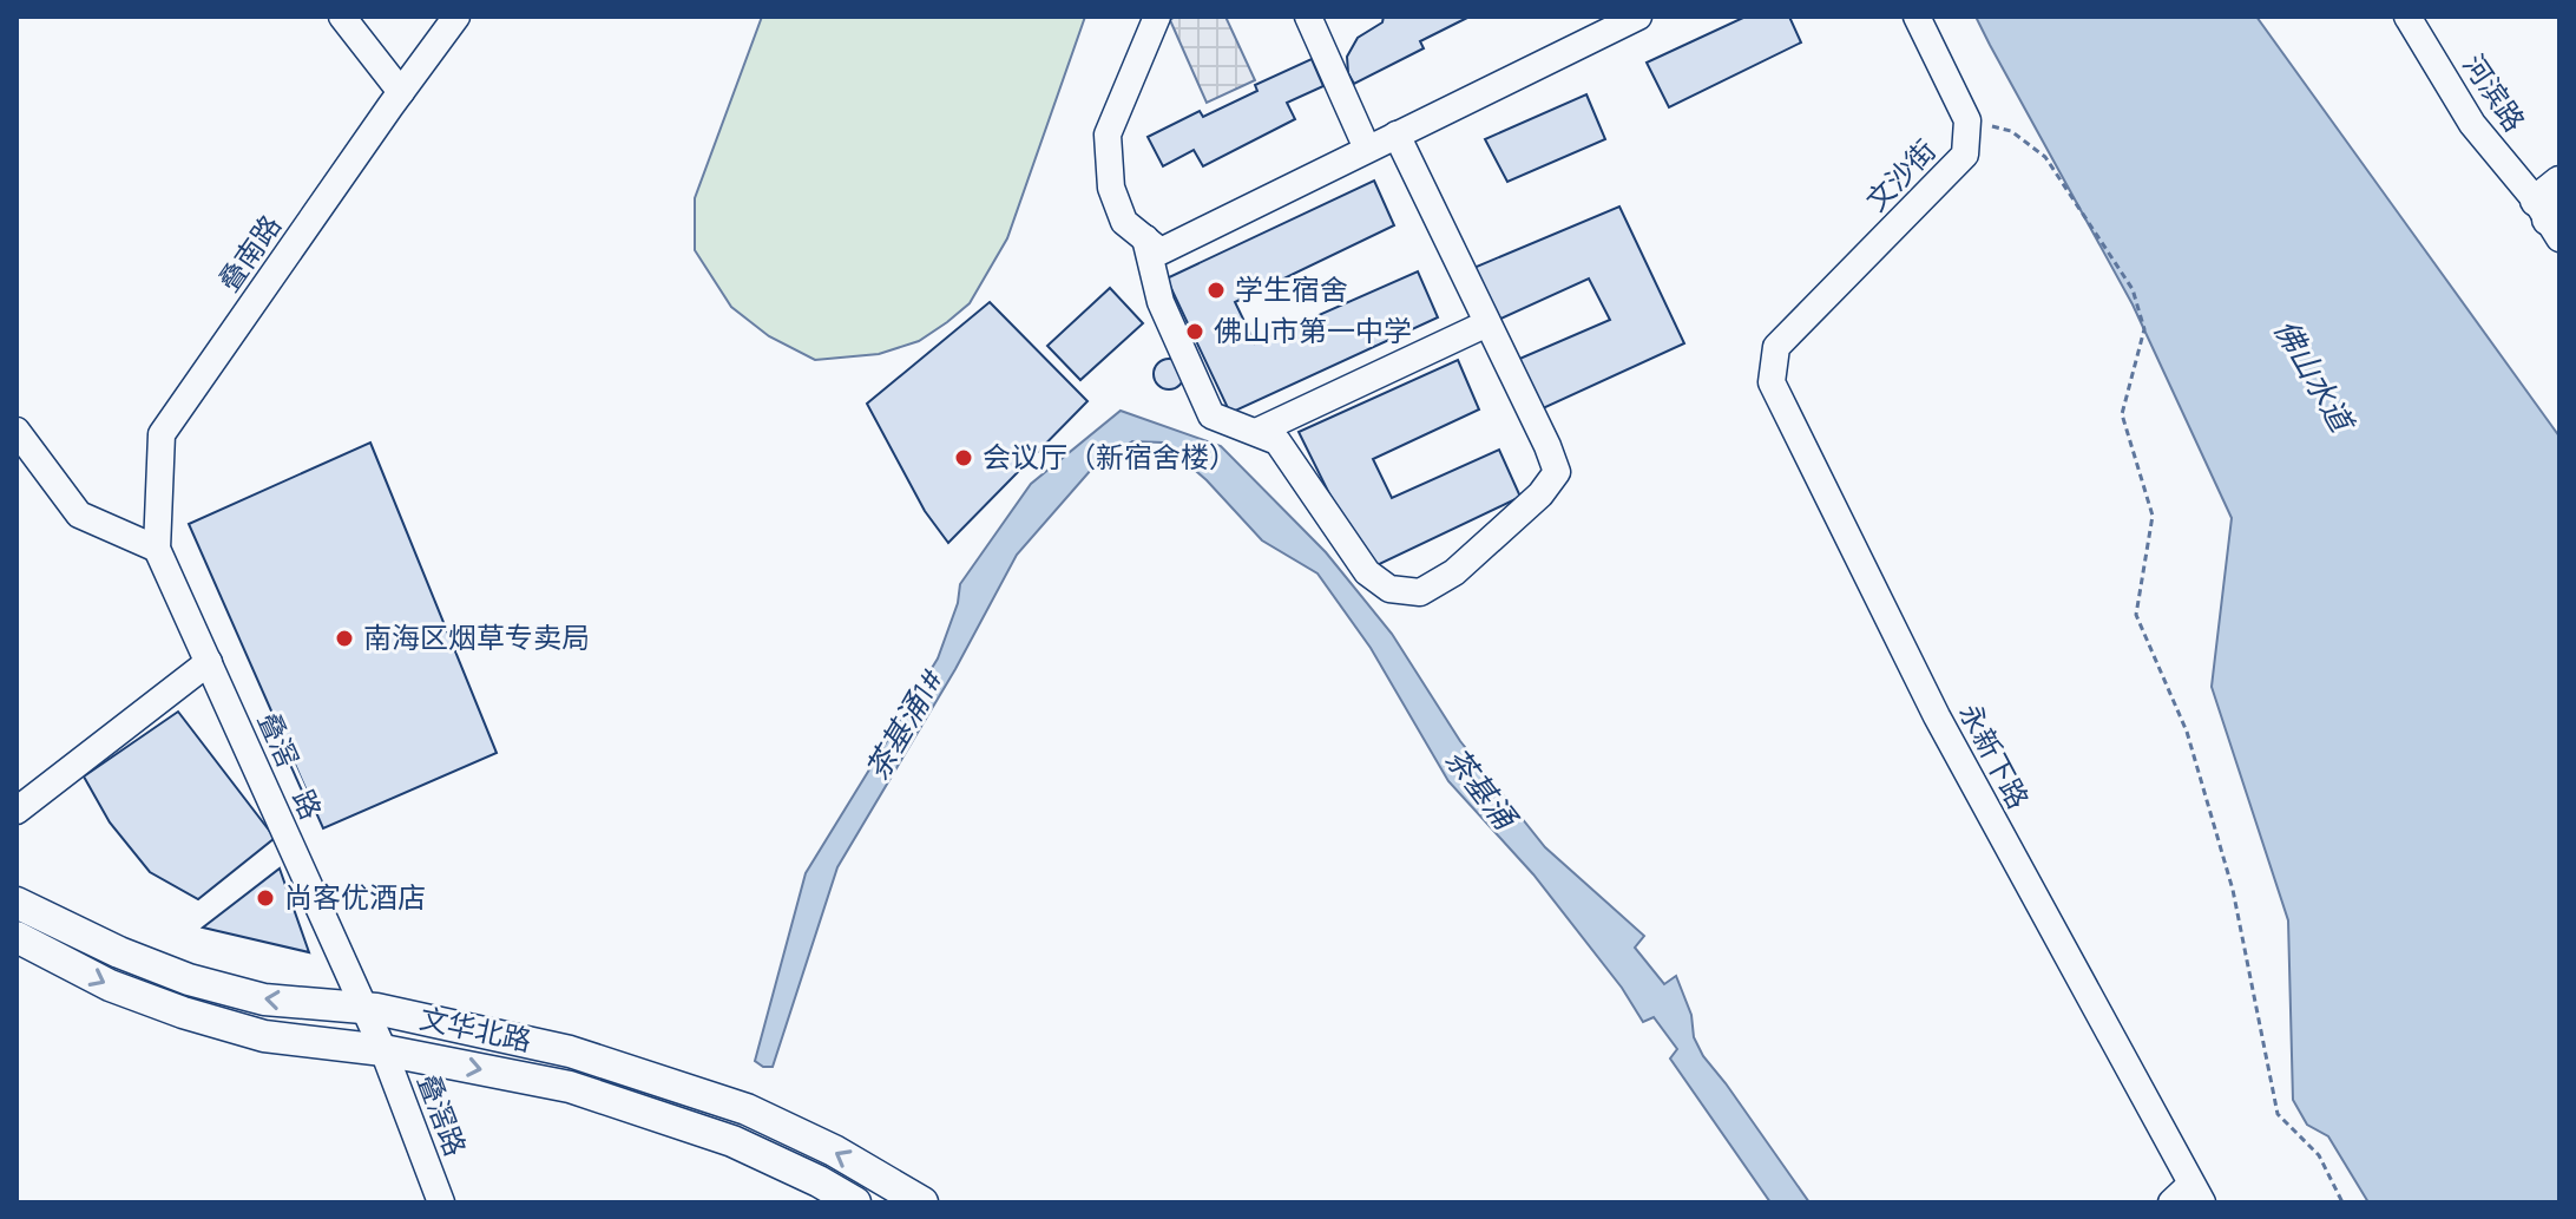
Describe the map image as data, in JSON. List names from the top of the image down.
{
  "streets": {
    "main road": ["文华北路"],
    "street": [
      "河滨路",
      "文沙街",
      "叠南路",
      "永新下路",
      "叠滘一路",
      "叠滘路"
    ]
  },
  "crossings": [
    ["文沙街", "永新下路"],
    ["叠南路", "叠滘一路"],
    ["叠滘一路", "文华北路"],
    ["叠滘一路", "叠滘路"],
    ["文华北路", "叠滘路"]
  ],
  "water": ["佛山水道", "茶基涌1#", "茶基涌"],
  "places": [
    "学生宿舍",
    "佛山市第一中学",
    "会议厅（新宿舍楼）",
    "南海区烟草专卖局",
    "尚客优酒店"
  ]
}
